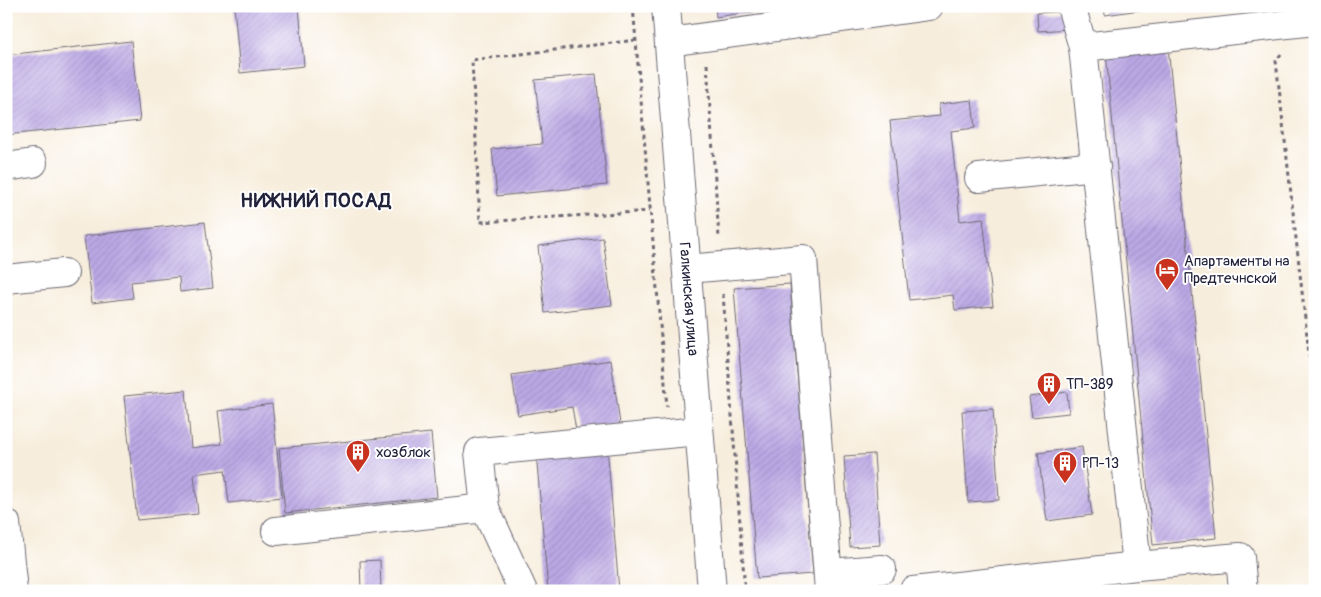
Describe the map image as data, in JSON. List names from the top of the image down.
{
  "streets": {
    "street": ["Галкинская улица"]
  },
  "districts": ["НИЖНИЙ ПОСАД"],
  "places": {
    "hotel": ["Апартаменты на Предтечнской"],
    "building": ["ТП-389", "хозблок", "РП-13"]
  }
}
